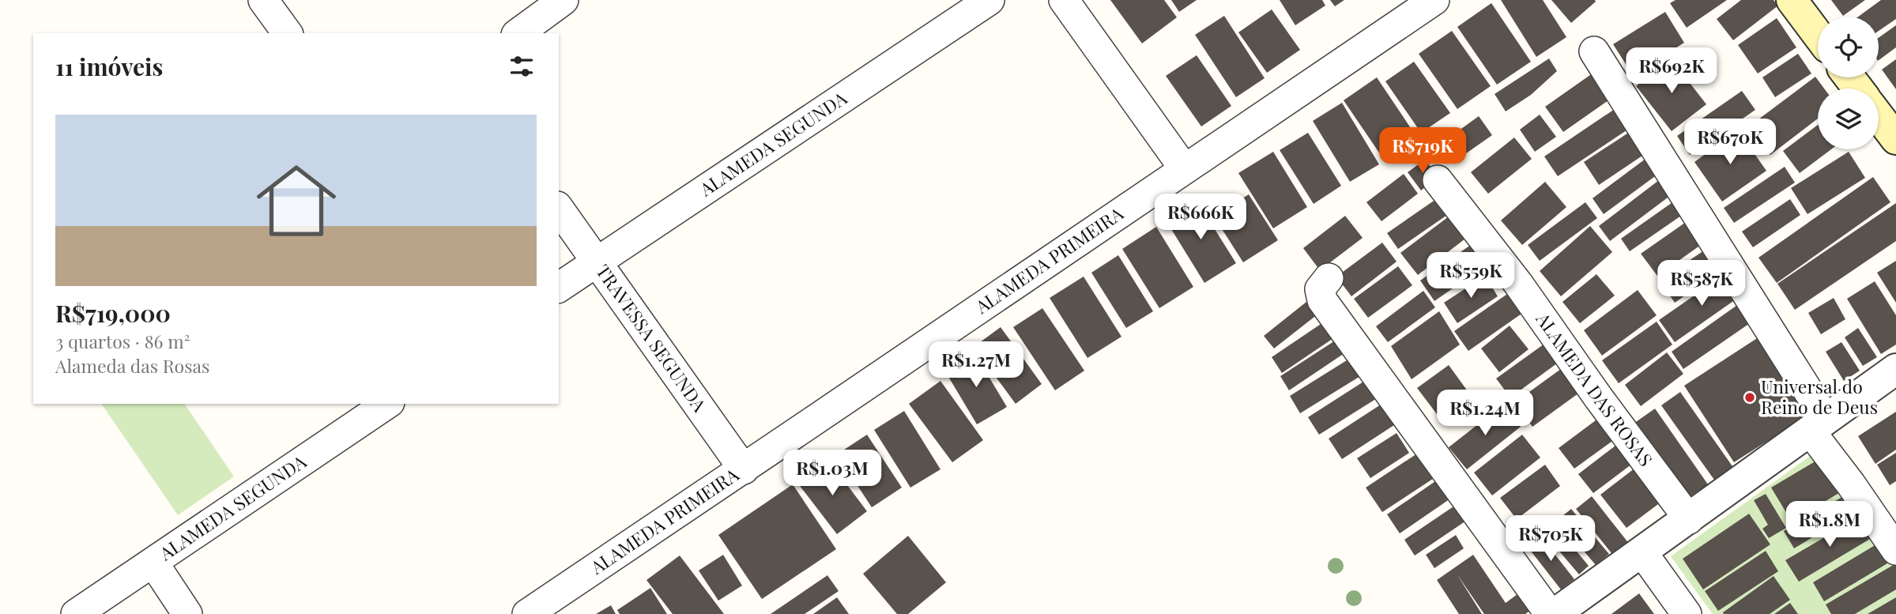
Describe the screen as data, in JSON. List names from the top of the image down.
{
  "streets": {
    "street": [
      "ALAMEDA SEGUNDA",
      "ALAMEDA PRIMEIRA",
      "TRAVESSA SEGUNDA",
      "ALAMEDA DAS ROSAS"
    ]
  },
  "crossings": [
    ["ALAMEDA SEGUNDA", "TRAVESSA SEGUNDA"],
    ["ALAMEDA PRIMEIRA", "TRAVESSA SEGUNDA"]
  ],
  "places": ["Universal do Reino de Deus"],
  "page": {
    "heading": "11 imóveis",
    "price": [
      "R$692K",
      "R$670K",
      "R$719K",
      "R$666K",
      "R$559K",
      "R$587K",
      "R$1.27M",
      "R$1.24M",
      "R$1.03M",
      "R$1.8M",
      "R$705K"
    ],
    "list": [
      {
        "name": "R$719,000",
        "note": "3 quartos · 86 m² · Alameda das Rosas"
      }
    ]
  }
}
